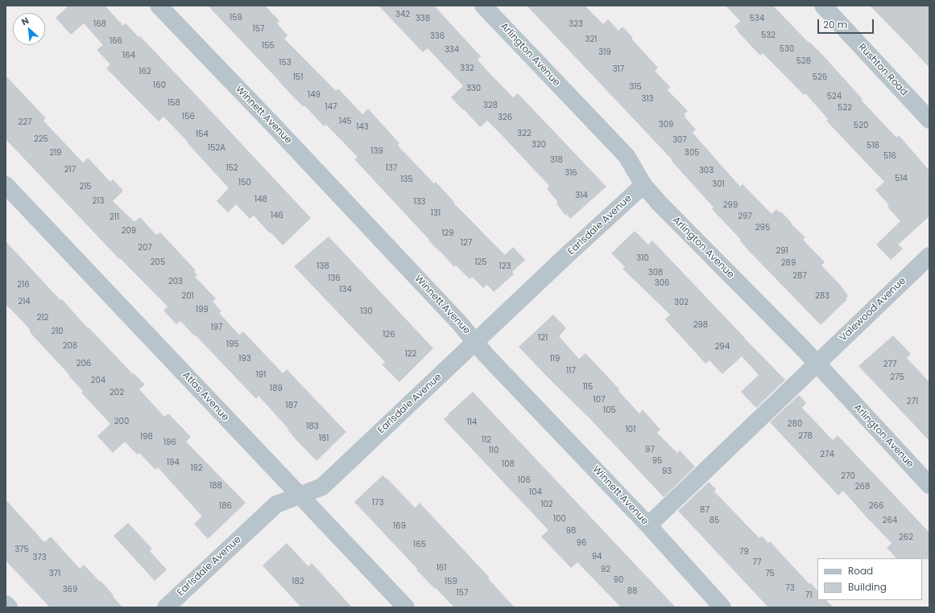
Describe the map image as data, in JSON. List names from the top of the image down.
{
  "streets": {
    "street": [
      "Arlington Avenue",
      "Rushton Road",
      "Winnett Avenue",
      "Earlsdale Avenue",
      "Valewood Avenue",
      "Atlas Avenue"
    ]
  },
  "crossings": [
    ["Arlington Avenue", "Earlsdale Avenue"],
    ["Arlington Avenue", "Valewood Avenue"],
    ["Winnett Avenue", "Earlsdale Avenue"],
    ["Winnett Avenue", "Valewood Avenue"],
    ["Earlsdale Avenue", "Atlas Avenue"]
  ],
  "house_numbers": [
    "342",
    "159",
    "338",
    "534",
    "168",
    "323",
    "157",
    "532",
    "336",
    "321",
    "166",
    "155",
    "530",
    "334",
    "319",
    "164",
    "528",
    "153",
    "332",
    "317",
    "162",
    "151",
    "526",
    "160",
    "315",
    "330",
    "149",
    "524",
    "313",
    "158",
    "328",
    "147",
    "522",
    "156",
    "326",
    "145",
    "227",
    "309",
    "520",
    "143",
    "322",
    "154",
    "225",
    "307",
    "320",
    "518",
    "152A",
    "139",
    "219",
    "305",
    "516",
    "318",
    "152",
    "137",
    "217",
    "303",
    "316",
    "514",
    "135",
    "150",
    "301",
    "215",
    "314",
    "148",
    "213",
    "133",
    "299",
    "131",
    "146",
    "297",
    "211",
    "295",
    "209",
    "129",
    "127",
    "207",
    "291",
    "310",
    "205",
    "125",
    "289",
    "138",
    "123",
    "308",
    "287",
    "136",
    "203",
    "306",
    "216",
    "134",
    "201",
    "283",
    "214",
    "302",
    "199",
    "130",
    "212",
    "298",
    "197",
    "210",
    "126",
    "121",
    "195",
    "208",
    "294",
    "122",
    "193",
    "119",
    "206",
    "277",
    "117",
    "191",
    "275",
    "204",
    "115",
    "189",
    "202",
    "107",
    "271",
    "187",
    "105",
    "200",
    "114",
    "280",
    "183",
    "101",
    "278",
    "198",
    "181",
    "112",
    "196",
    "97",
    "110",
    "274",
    "95",
    "194",
    "108",
    "192",
    "93",
    "270",
    "106",
    "188",
    "268",
    "104",
    "173",
    "102",
    "186",
    "266",
    "87",
    "100",
    "85",
    "264",
    "169",
    "98",
    "262",
    "96",
    "165",
    "375",
    "79",
    "94",
    "373",
    "77",
    "161",
    "92",
    "371",
    "75",
    "90",
    "182",
    "159",
    "73",
    "369",
    "88",
    "157",
    "71"
  ],
  "legend": ["Road", "Building"],
  "scale_bar": "20 m",
  "north": "top left"
}
